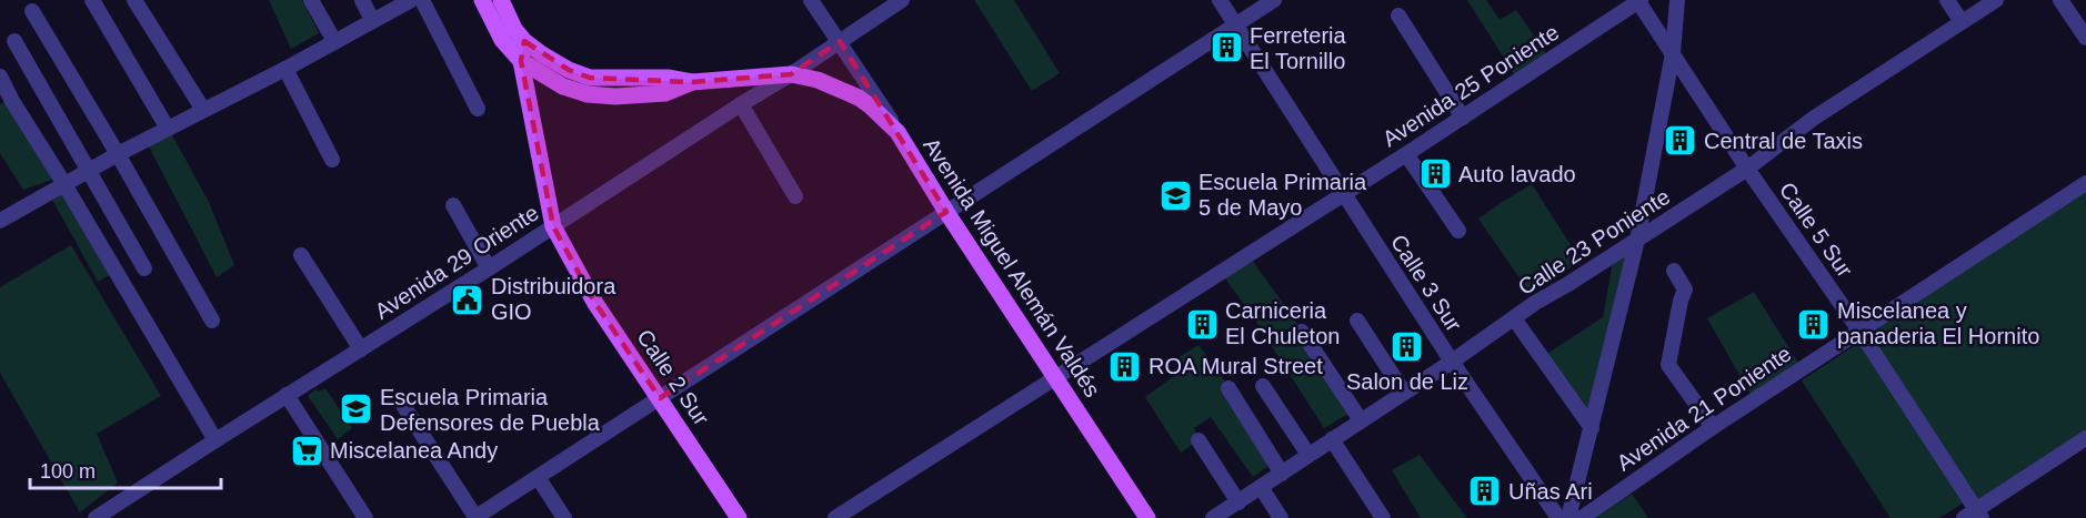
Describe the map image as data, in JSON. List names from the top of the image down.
{
  "streets": {
    "main road": ["Avenida Miguel Alemán Valdés", "Calle 2 Sur"],
    "street": [
      "Avenida 25 Poniente",
      "Calle 5 Sur",
      "Calle 23 Poniente",
      "Avenida 29 Oriente",
      "Calle 3 Sur",
      "Avenida 21 Poniente"
    ]
  },
  "crossings": [
    ["Avenida 25 Poniente", "Calle 5 Sur"],
    ["Avenida 25 Poniente", "Avenida Miguel Alemán Valdés"],
    ["Avenida 25 Poniente", "Calle 3 Sur"],
    ["Calle 5 Sur", "Calle 23 Poniente"],
    ["Calle 5 Sur", "Avenida 21 Poniente"],
    ["Calle 23 Poniente", "Calle 3 Sur"],
    ["Avenida 29 Oriente", "Avenida Miguel Alemán Valdés"],
    ["Avenida 29 Oriente", "Calle 2 Sur"]
  ],
  "places": {
    "building": [
      "Ferreteria El Tornillo",
      "Central de Taxis",
      "Auto lavado",
      "Carniceria El Chuleton",
      "Miscelanea y panaderia El Hornito",
      "Salon de Liz",
      "ROA Mural Street",
      "Uñas Ari"
    ],
    "school or university": ["Escuela Primaria 5 de Mayo", "Escuela Primaria Defensores de Puebla"],
    "public building": ["Distribuidora GIO"],
    "supermarket": ["Miscelanea Andy"]
  },
  "scale_bar": "100 m"
}
